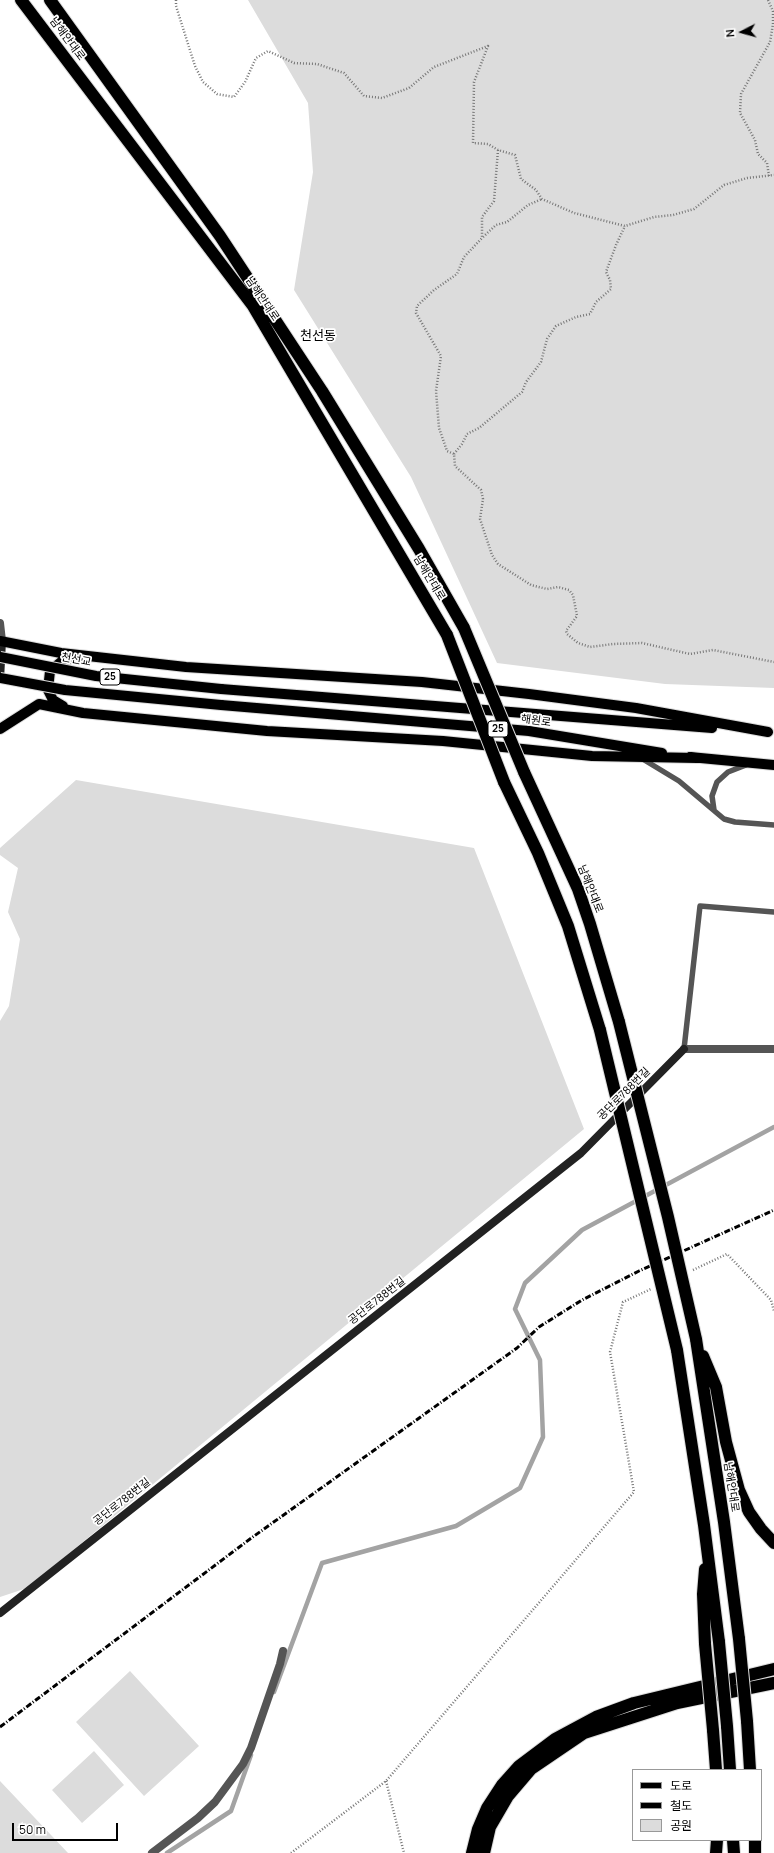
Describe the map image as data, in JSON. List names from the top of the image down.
{
  "streets": {
    "highway": ["남해안대로"],
    "main road": ["천선교", "25", "해원로"],
    "street": ["공단로788번길"]
  },
  "crossings": [
    ["천선교", "해원로"]
  ],
  "districts": ["천선동"],
  "legend": ["도로", "철도", "공원"],
  "scale_bar": "50 m",
  "north": "left"
}
